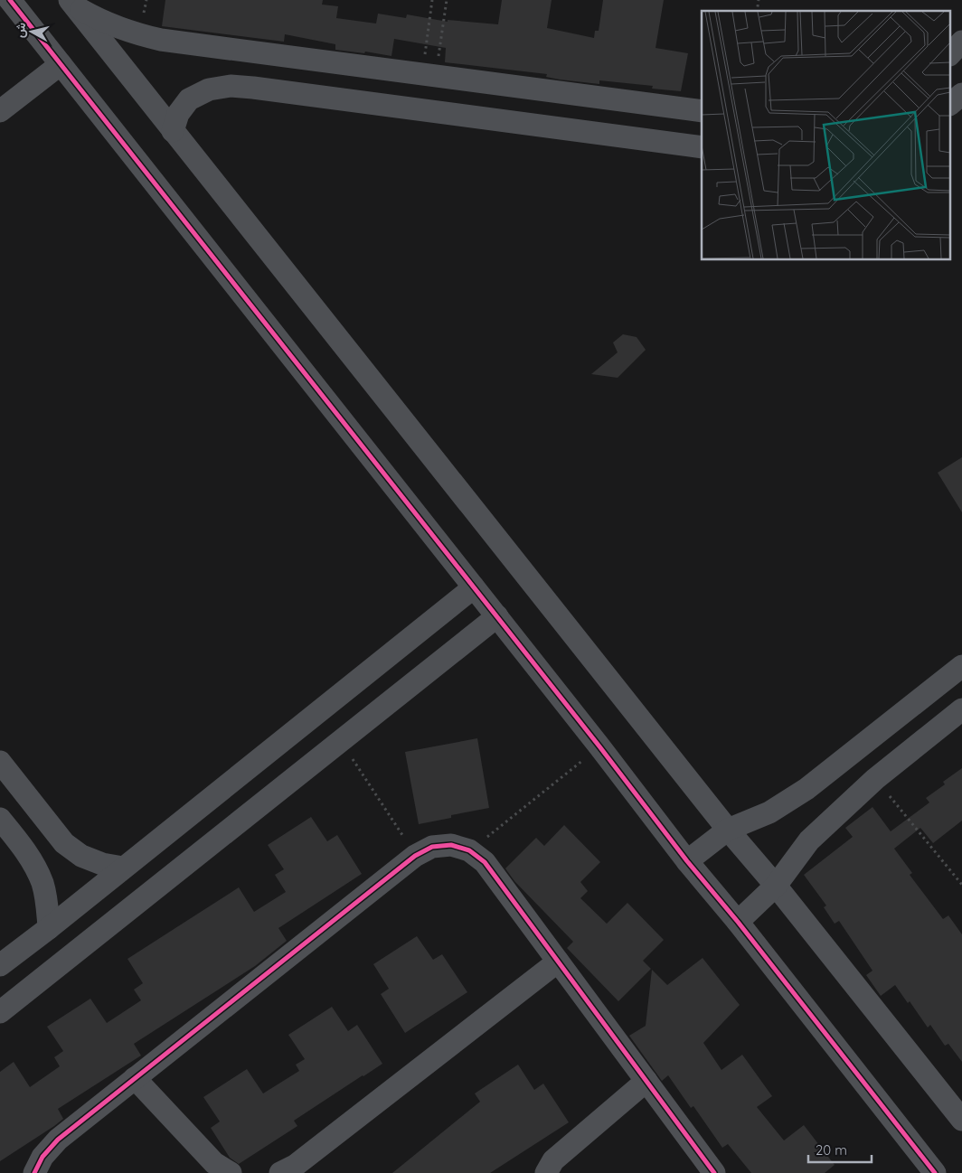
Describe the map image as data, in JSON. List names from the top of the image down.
{
  "scale_bar": "20 m",
  "north": "left"
}
